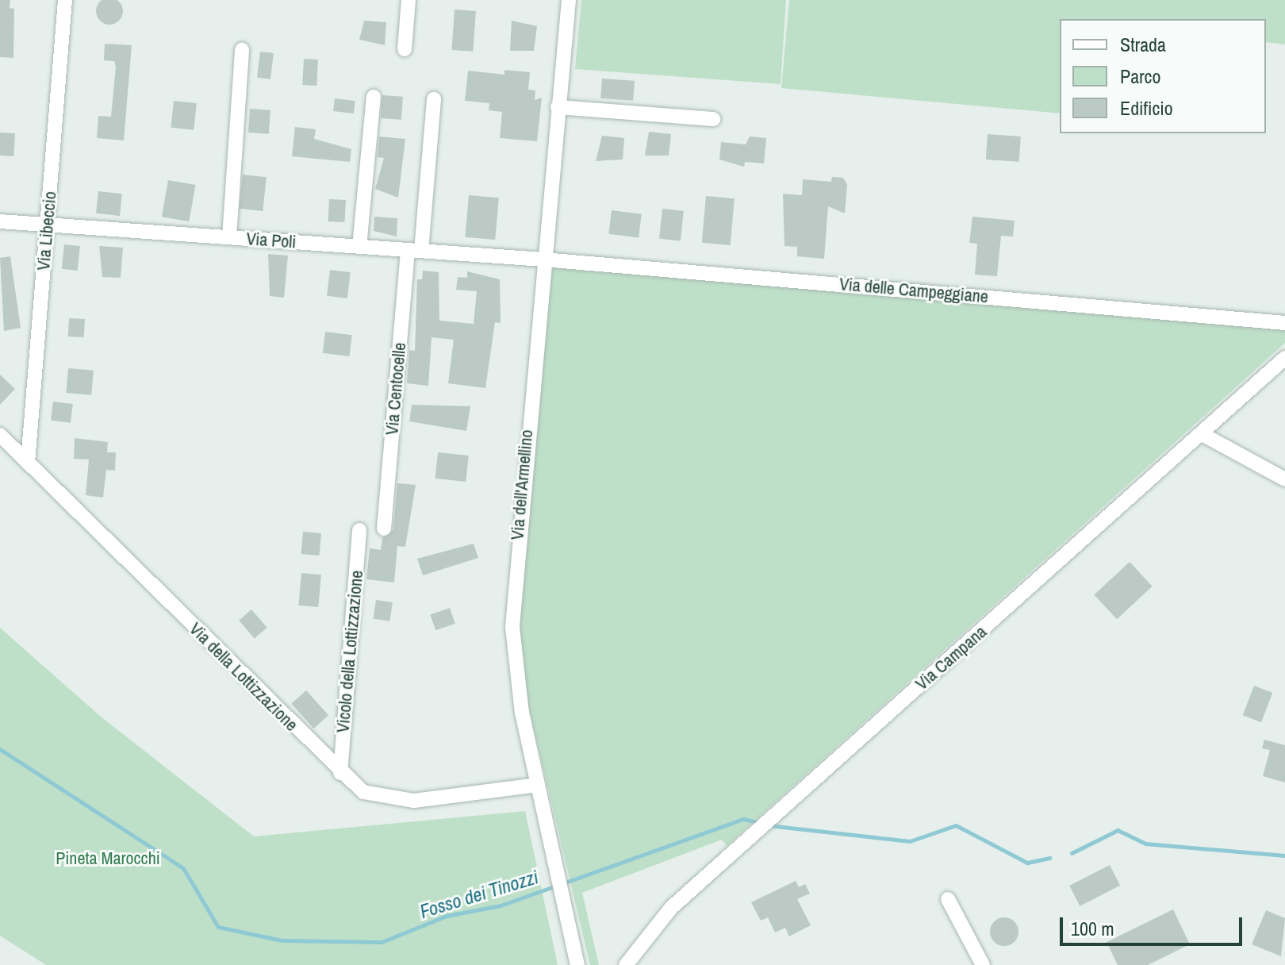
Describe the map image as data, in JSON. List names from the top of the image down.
{
  "streets": {
    "street": [
      "Via Libeccio",
      "Via Poli",
      "Via delle Campeggiane",
      "Via Centocelle",
      "Via dell'Armellino",
      "Vicolo della Lottizzazione",
      "Via Campana",
      "Via della Lottizzazione"
    ]
  },
  "crossings": [
    ["Via Libeccio", "Via Poli"],
    ["Via Libeccio", "Via della Lottizzazione"],
    ["Via Poli", "Via delle Campeggiane"],
    ["Via Poli", "Via Centocelle"],
    ["Via Poli", "Via dell'Armellino"],
    ["Via delle Campeggiane", "Via dell'Armellino"],
    ["Via dell'Armellino", "Via della Lottizzazione"],
    ["Vicolo della Lottizzazione", "Via della Lottizzazione"]
  ],
  "water": ["Fosso dei Tinozzi"],
  "parks": ["Pineta Marocchi"],
  "legend": ["Strada", "Parco", "Edificio"],
  "scale_bar": "100 m"
}
